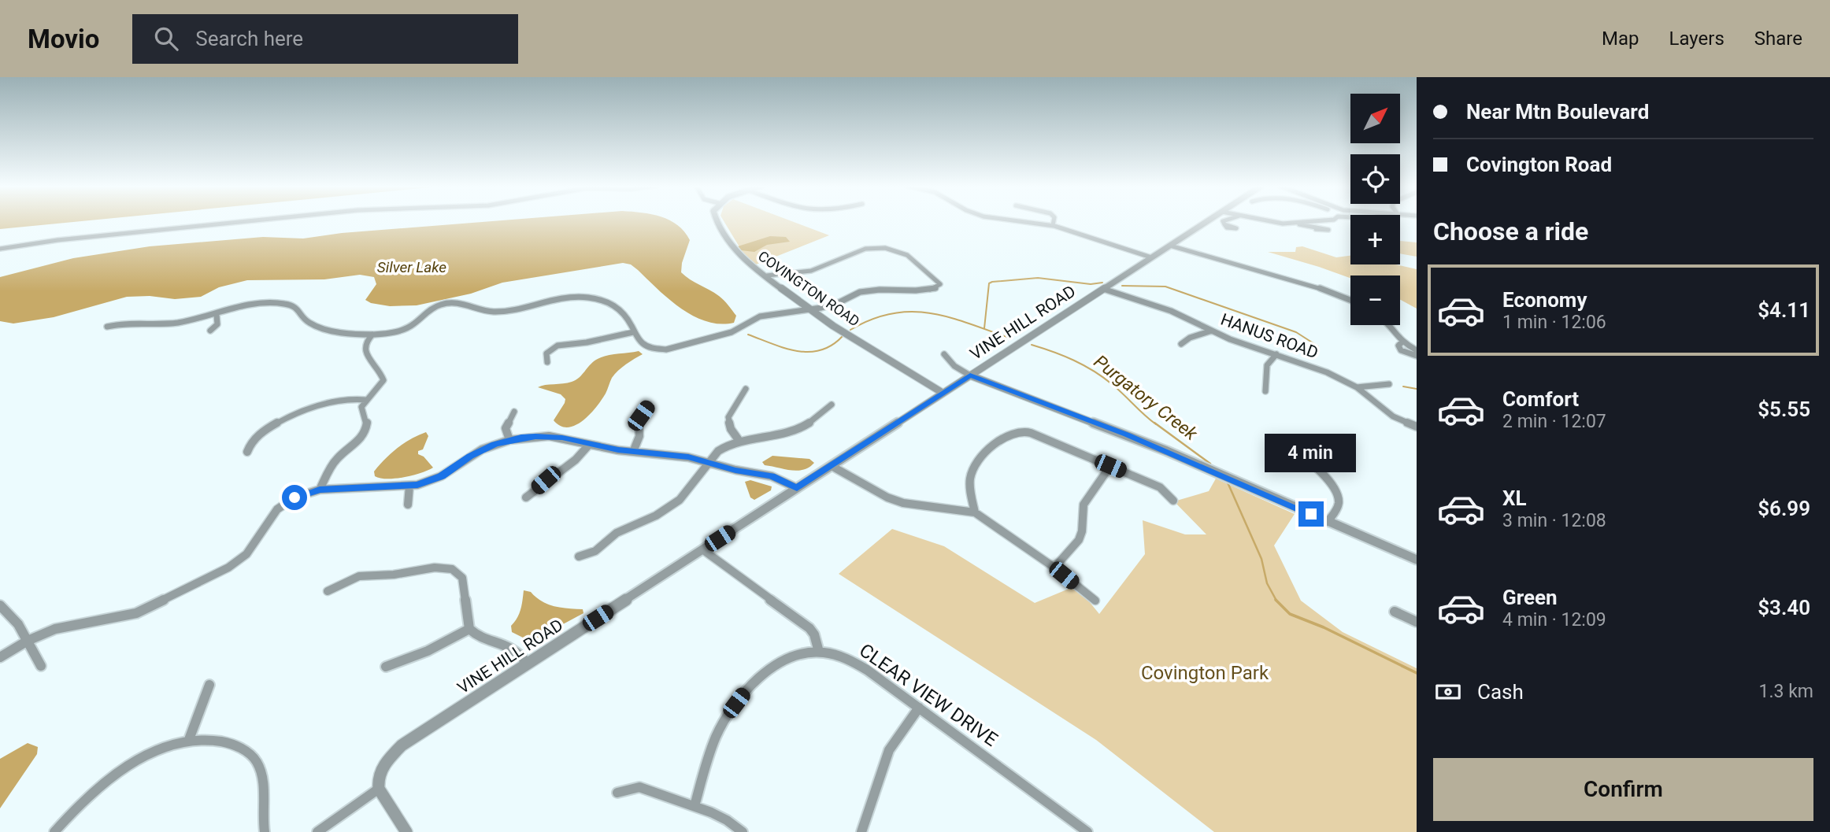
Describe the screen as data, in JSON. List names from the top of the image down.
{
  "streets": {
    "street": [
      "COVINGTON ROAD",
      "VINE HILL ROAD",
      "HANUS ROAD",
      "CLEAR VIEW DRIVE"
    ]
  },
  "crossings": [
    ["COVINGTON ROAD", "VINE HILL ROAD"],
    ["VINE HILL ROAD", "HANUS ROAD"]
  ],
  "water": ["Silver Lake", "Purgatory Creek"],
  "parks": ["Covington Park"],
  "north": "top right",
  "page": {
    "header": "Movio",
    "search": "Search here",
    "nav": ["Map", "Layers", "Share"],
    "banner": ["Near Mtn Boulevard", "Covington Road"],
    "map_buttons": ["+", "−"],
    "heading": "Choose a ride",
    "list": [
      {
        "name": "Economy",
        "note": "1 min · 12:06",
        "value": "$4.11"
      },
      {
        "name": "Comfort",
        "note": "2 min · 12:07",
        "value": "$5.55"
      },
      {
        "name": "XL",
        "note": "3 min · 12:08",
        "value": "$6.99"
      },
      {
        "name": "Green",
        "note": "4 min · 12:09",
        "value": "$3.40"
      }
    ],
    "bubble": "4 min",
    "pay": ["Cash", "1.3 km"],
    "buttons": "Confirm"
  }
}
